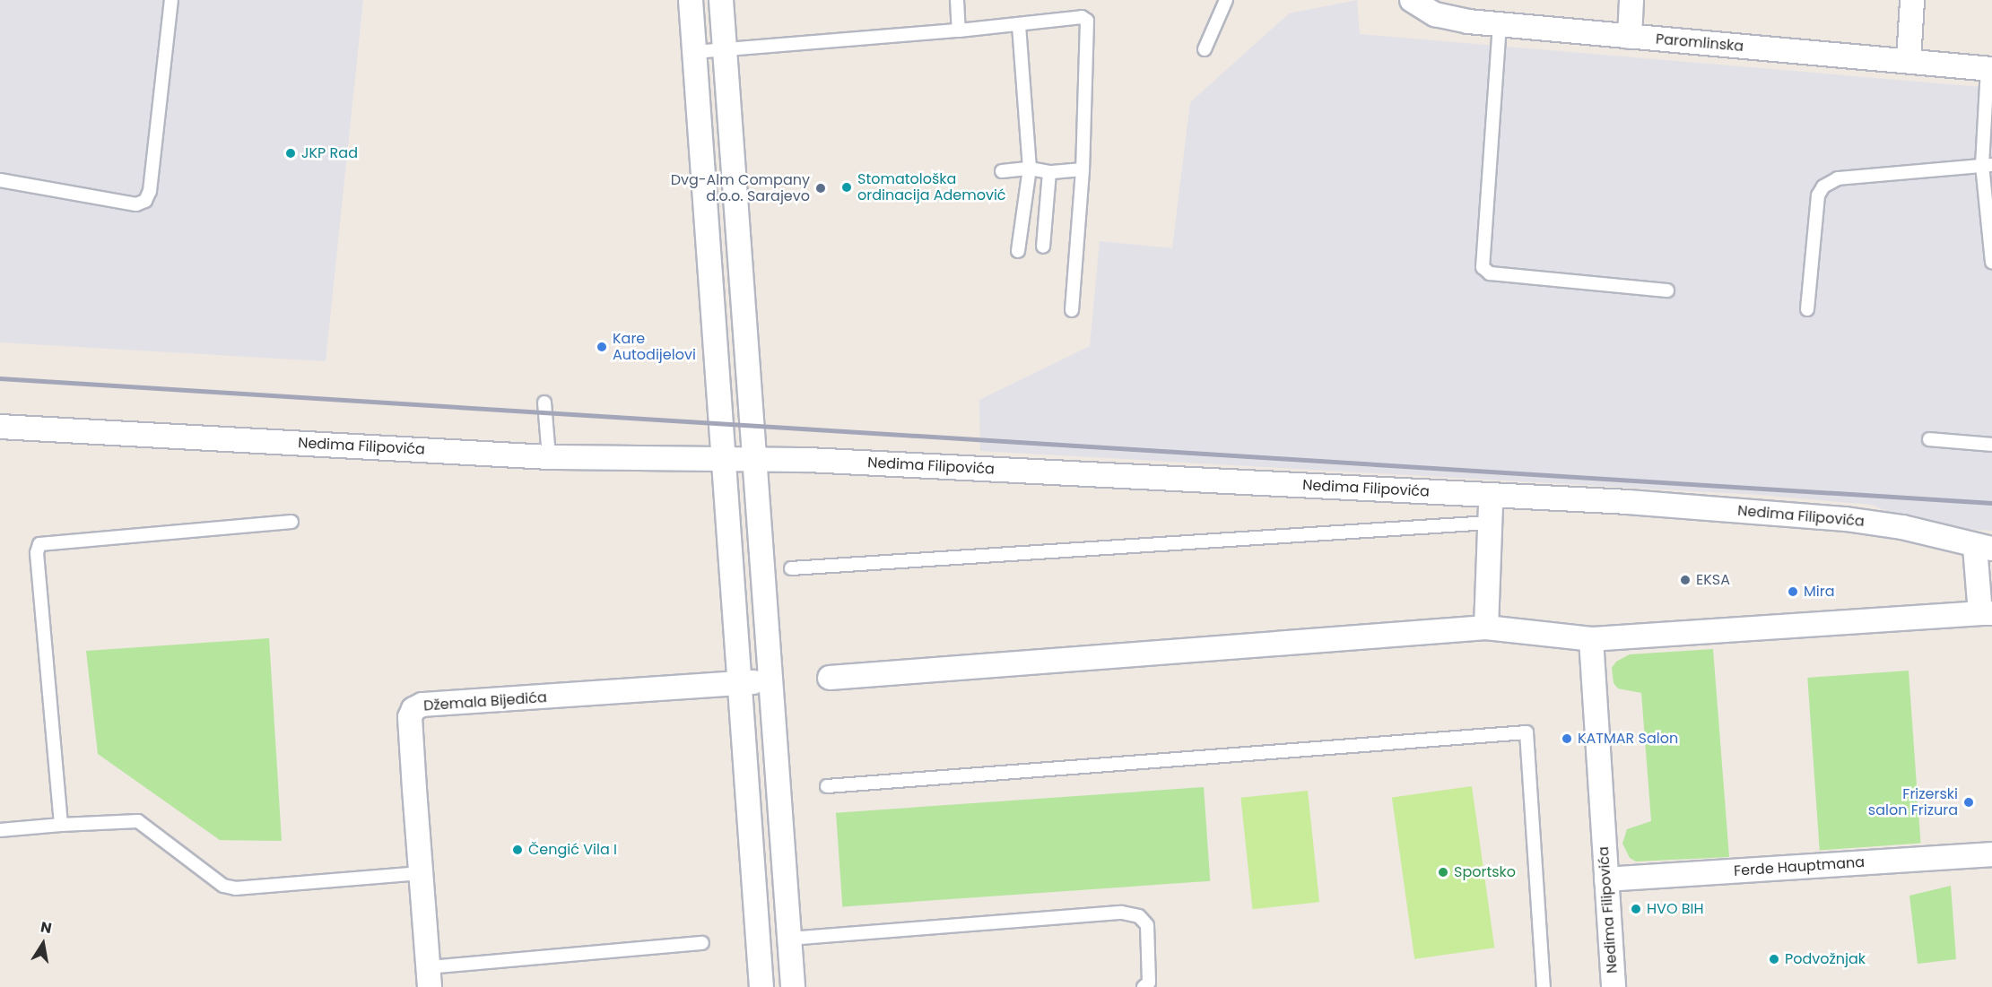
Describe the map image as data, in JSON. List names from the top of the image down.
{
  "streets": {
    "street": [
      "Paromlinska",
      "Nedima Filipovića",
      "Džemala Bijedića",
      "Ferde Hauptmana"
    ]
  },
  "crossings": [
    ["Nedima Filipovića", "Ferde Hauptmana"]
  ],
  "places": [
    "JKP Rad",
    "Stomatološka ordinacija Ademović",
    "Dvg-Alm Company d.o.o. Sarajevo",
    "Kare Autodijelovi",
    "EKSA",
    "Mira",
    "KATMAR Salon",
    "Frizerski salon Frizura",
    "Čengić Vila I",
    "Sportsko",
    "HVO BIH",
    "Podvožnjak"
  ],
  "north": "top"
}
